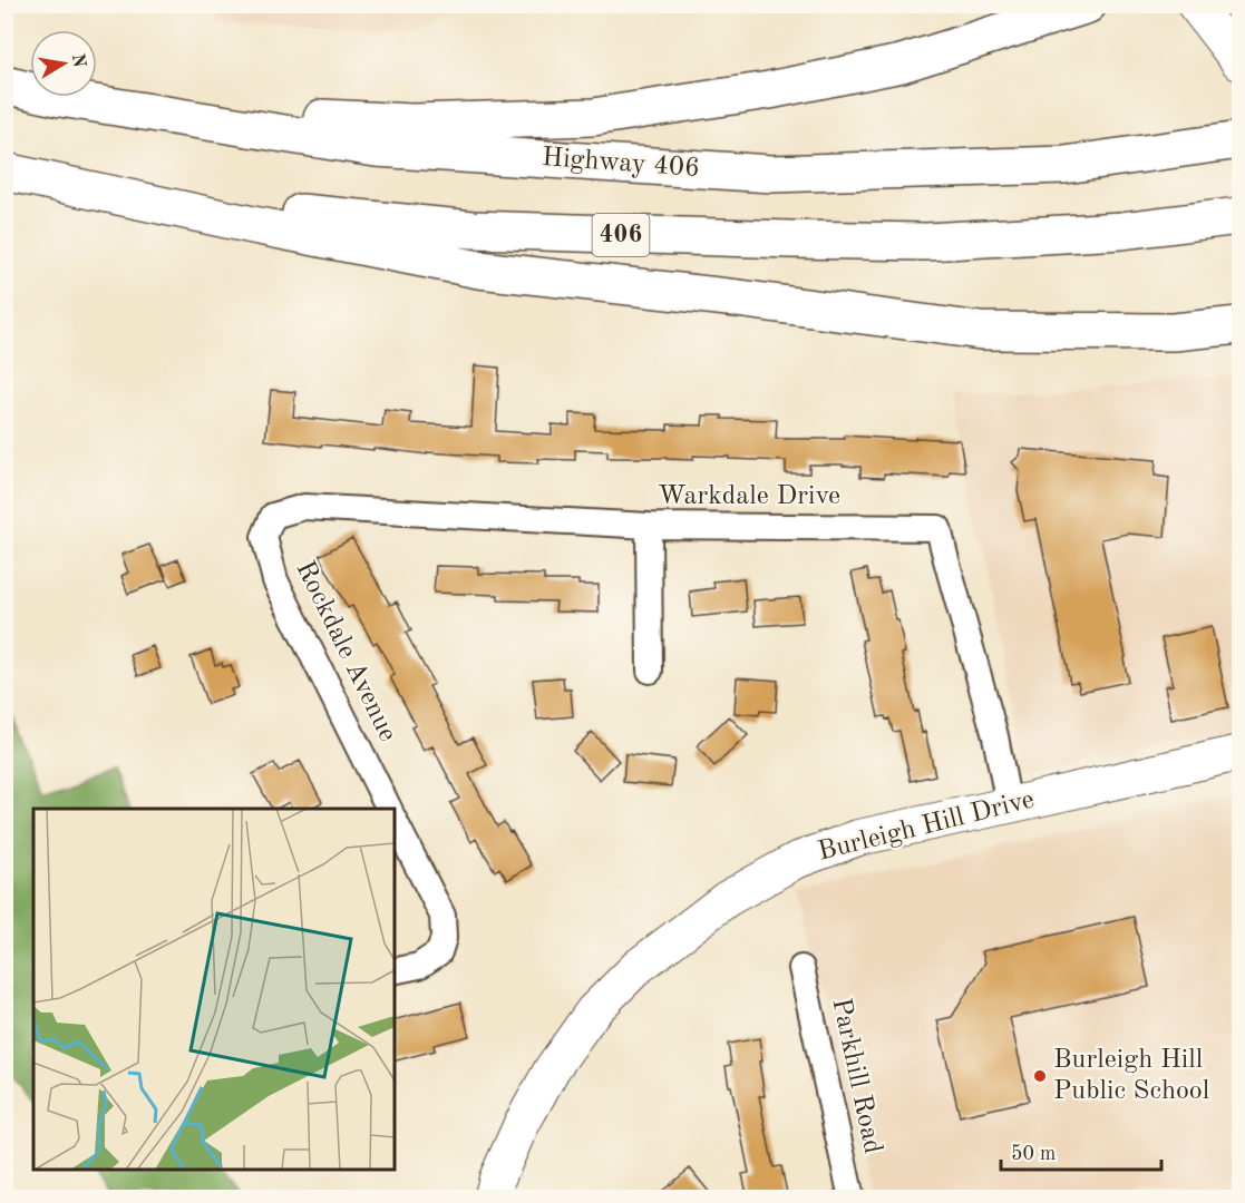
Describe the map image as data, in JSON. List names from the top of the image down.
{
  "streets": {
    "highway": ["Highway 406", "406"],
    "main road": ["Burleigh Hill Drive"],
    "street": ["Warkdale Drive", "Rockdale Avenue", "Parkhill Road"]
  },
  "crossings": [
    ["Warkdale Drive", "Rockdale Avenue"],
    ["Warkdale Drive", "Burleigh Hill Drive"]
  ],
  "places": ["Burleigh Hill Public School"],
  "scale_bar": "50 m",
  "north": "right"
}
